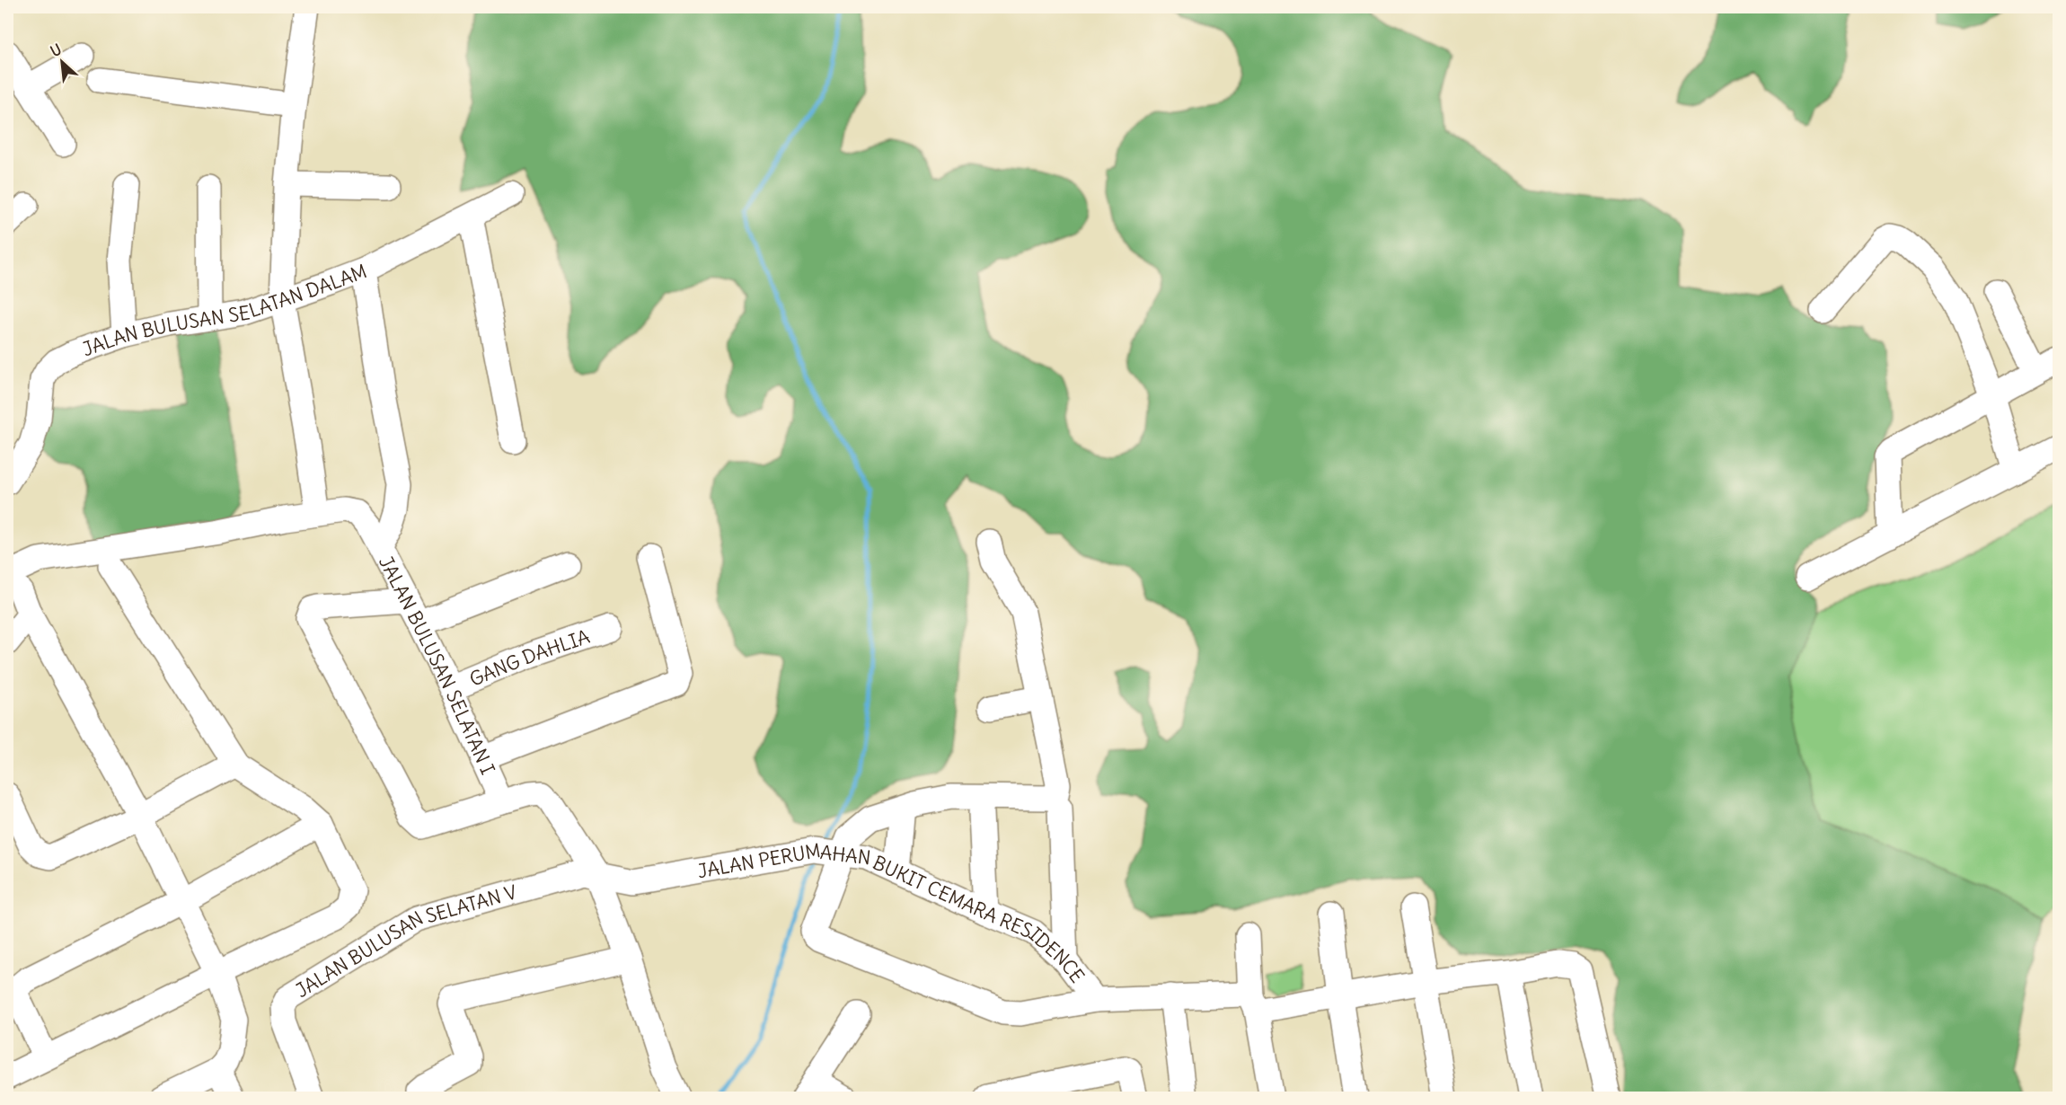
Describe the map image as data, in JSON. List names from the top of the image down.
{
  "streets": {
    "street": [
      "JALAN BULUSAN SELATAN DALAM",
      "GANG DAHLIA",
      "JALAN BULUSAN SELATAN I",
      "JALAN PERUMAHAN BUKIT CEMARA RESIDENCE",
      "JALAN BULUSAN SELATAN V"
    ]
  },
  "crossings": [
    ["GANG DAHLIA", "JALAN BULUSAN SELATAN I"],
    ["JALAN PERUMAHAN BUKIT CEMARA RESIDENCE", "JALAN BULUSAN SELATAN V"]
  ],
  "north": "top left"
}
